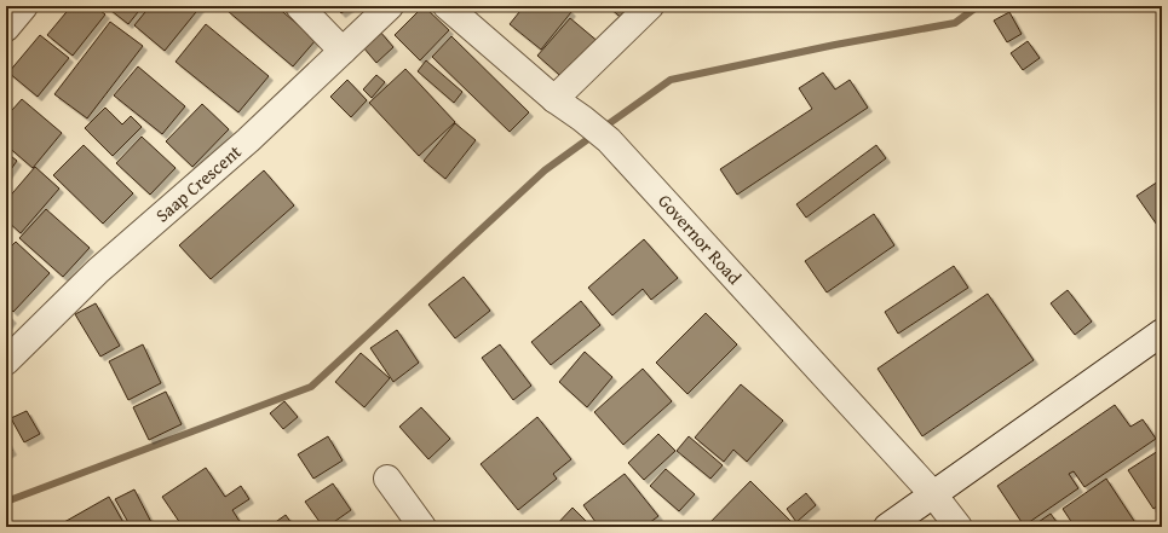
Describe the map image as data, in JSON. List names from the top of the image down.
{
  "streets": {
    "street": ["Saap Crescent", "Governor Road"]
  }
}
